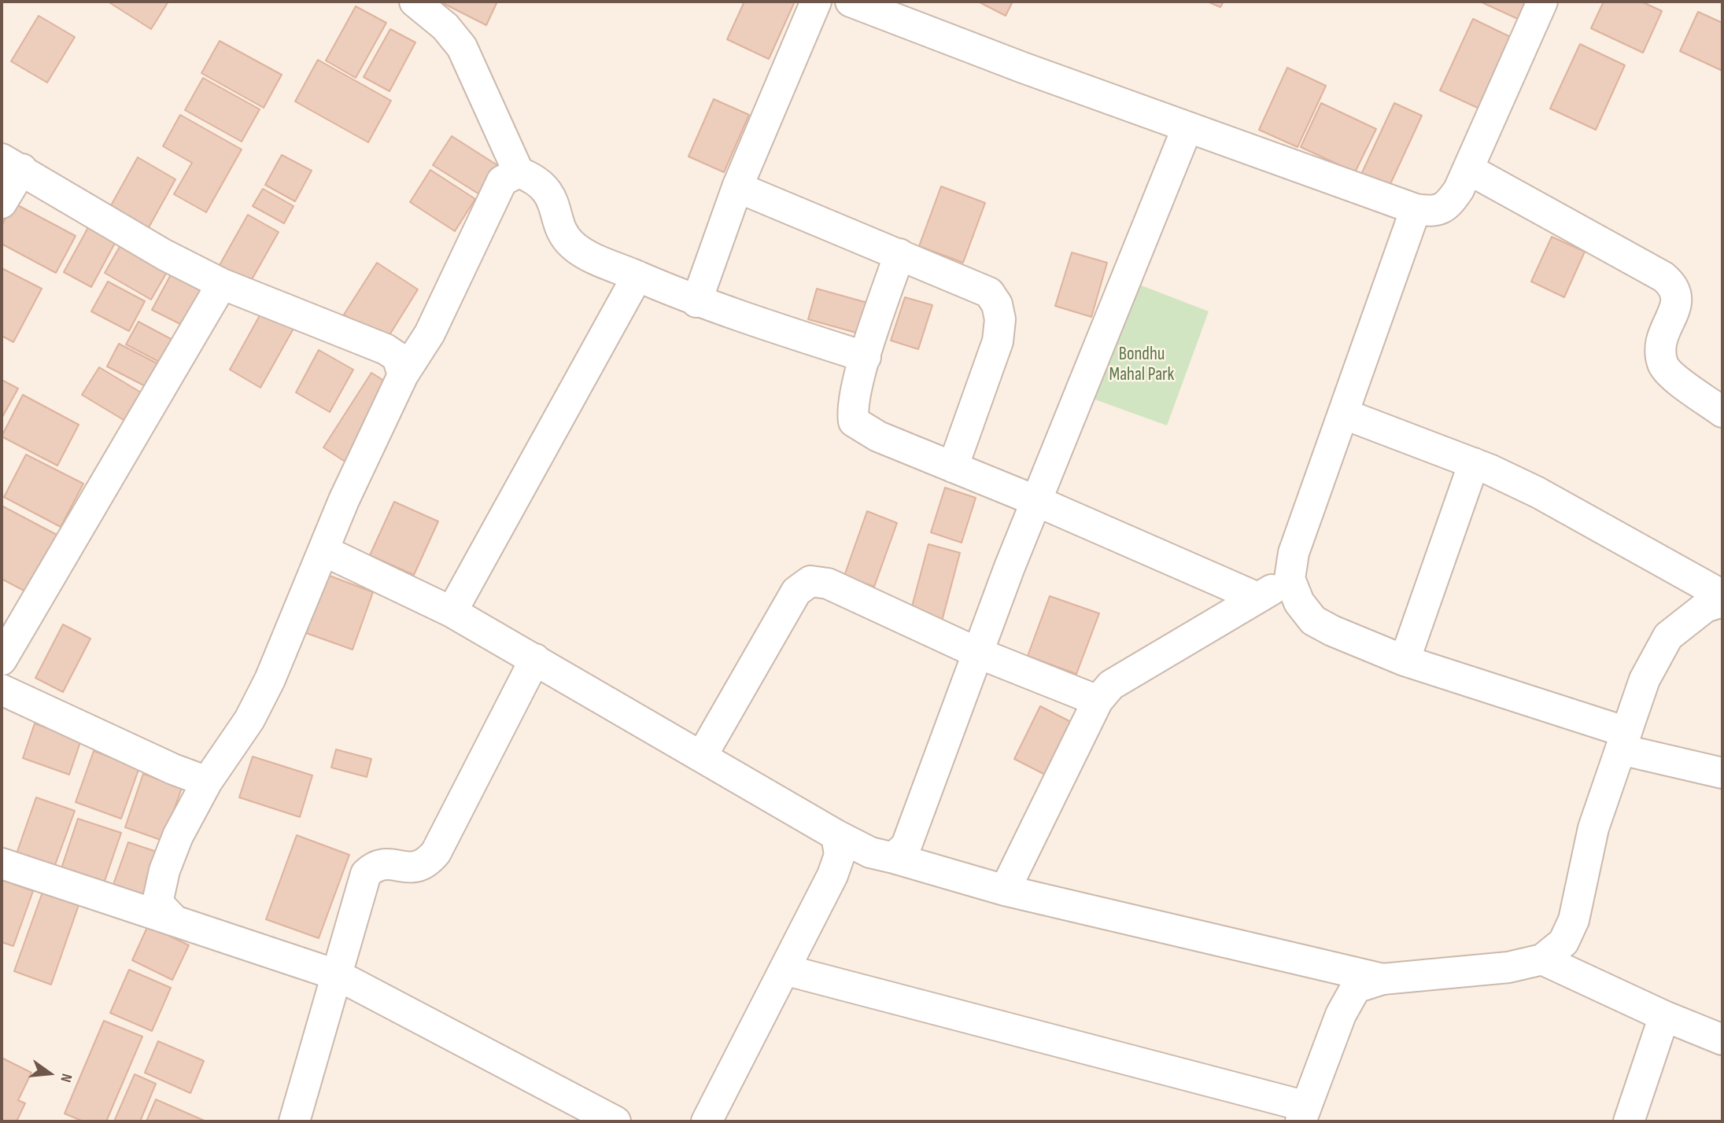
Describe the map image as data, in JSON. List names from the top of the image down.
{
  "parks": ["Bondhu Mahal Park"],
  "north": "right"
}
